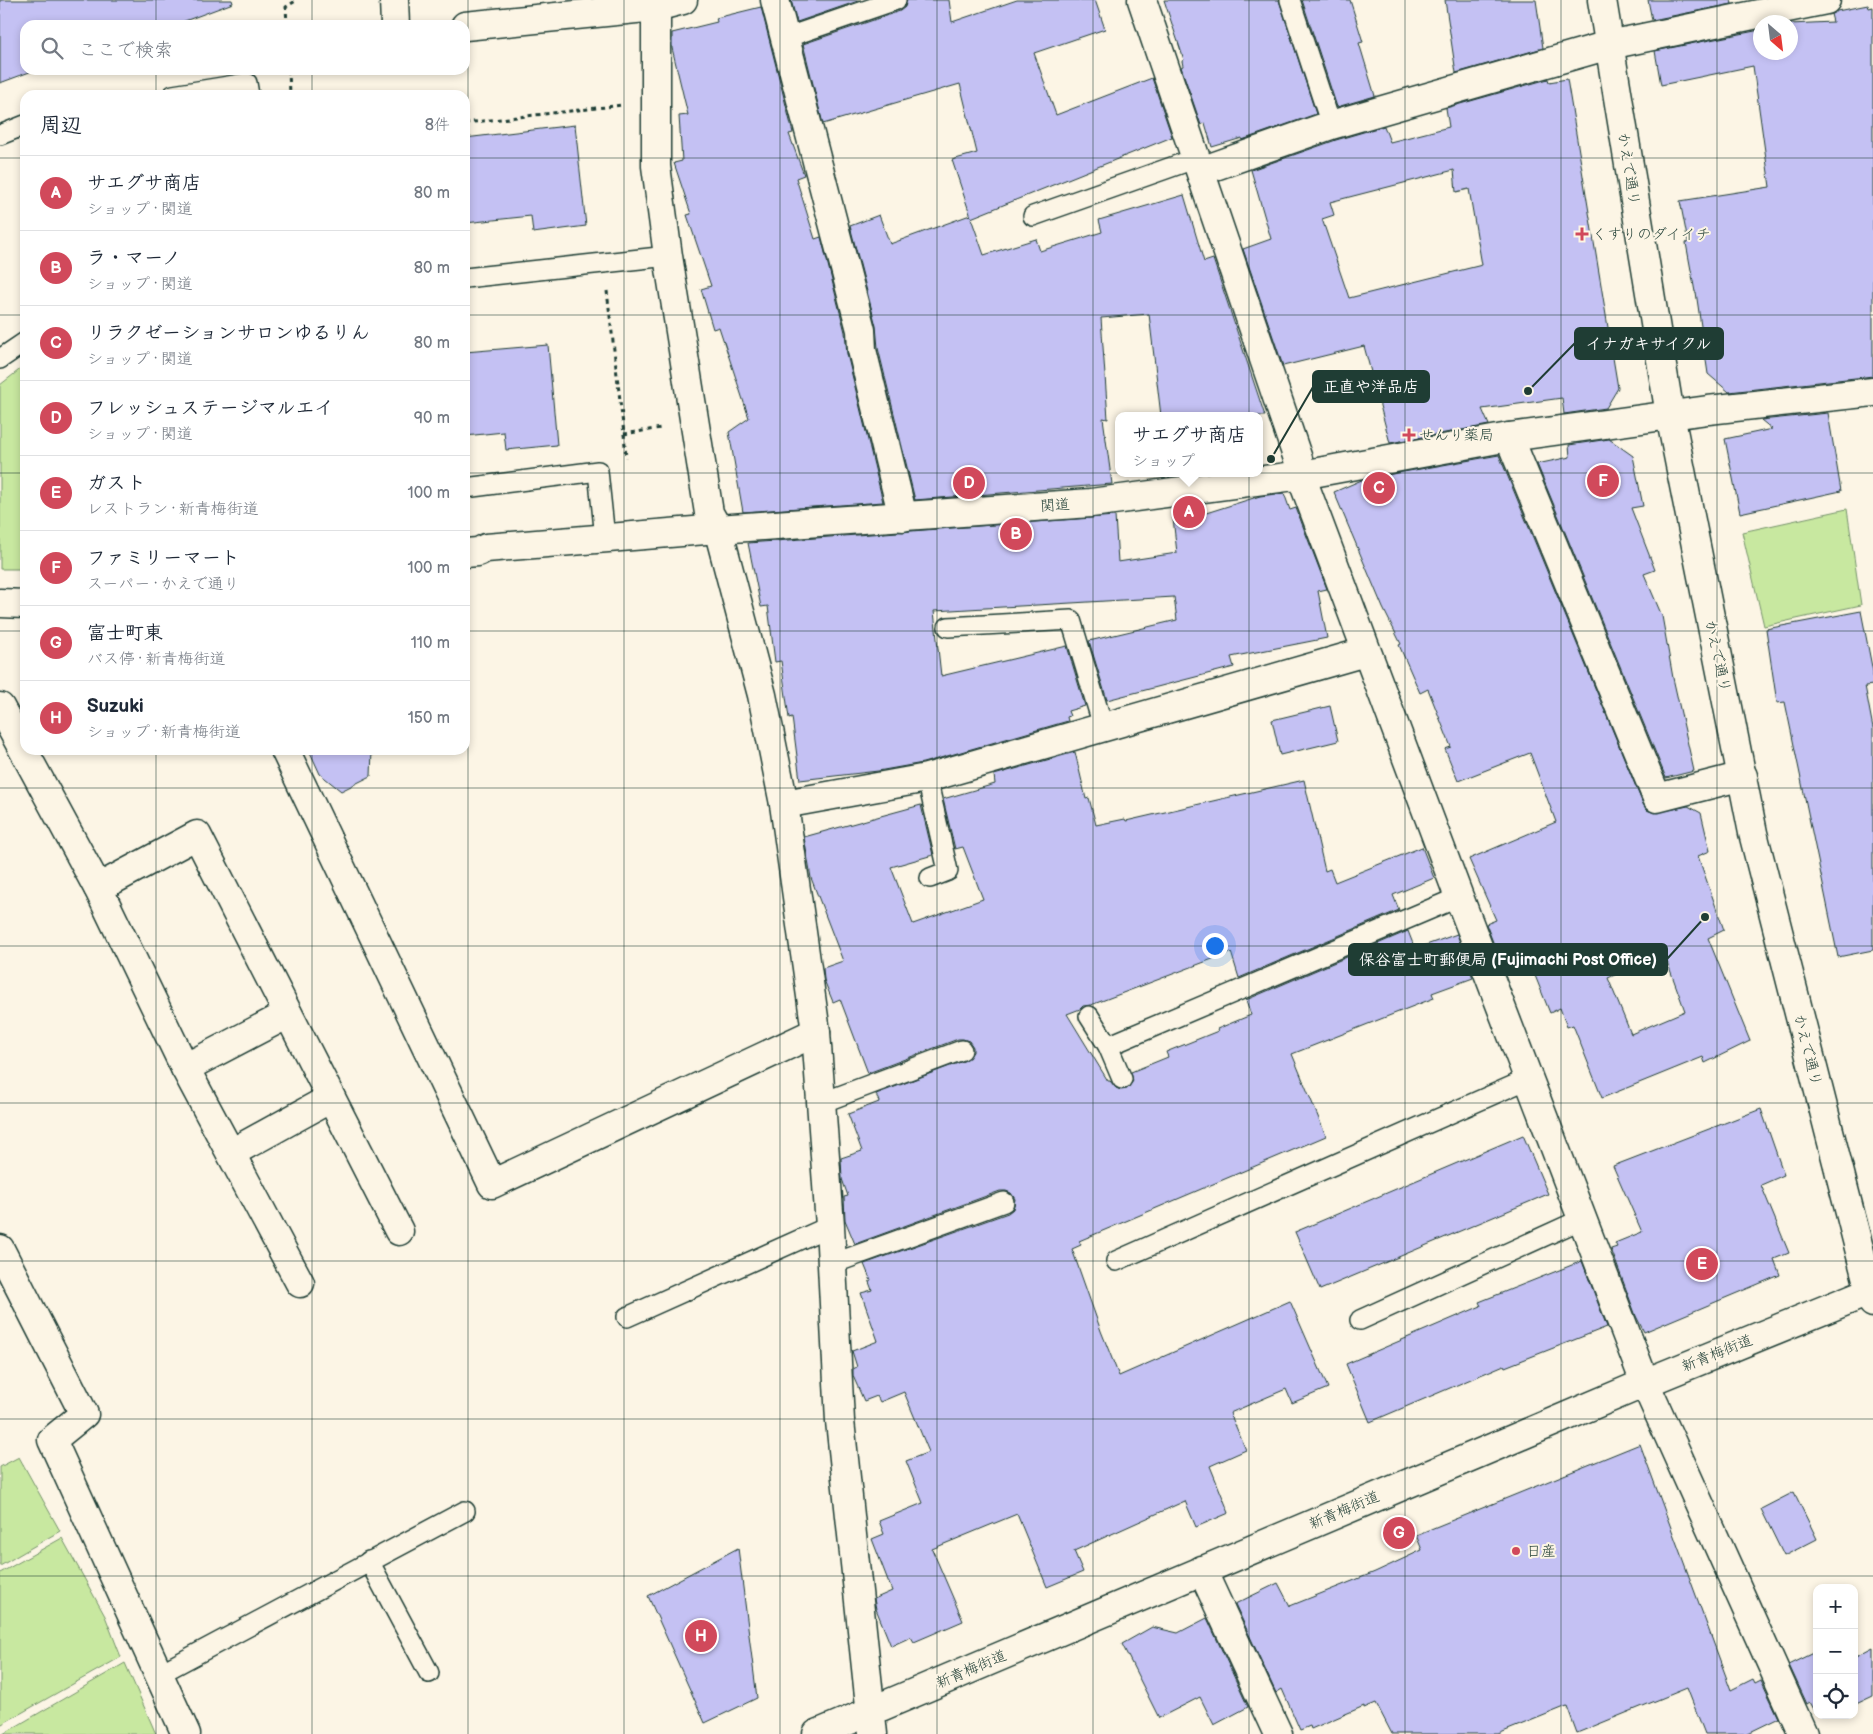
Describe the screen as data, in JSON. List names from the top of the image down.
{
  "streets": {
    "street": ["かえで通り", "関道", "新青梅街道"]
  },
  "crossings": [
    ["かえで通り", "関道"],
    ["かえで通り", "新青梅街道"]
  ],
  "places": {
    "health": ["くすりのダイイチ", "せんり薬局"],
    "other": [
      "イナガキサイクル",
      "正直や洋品店",
      "保谷富士町郵便局 (Fujimachi Post Office)",
      "日産"
    ]
  },
  "north": "bottom right",
  "page": {
    "search": "ここで検索",
    "heading": ["周辺", "8件"],
    "list": [
      {
        "mark": "A",
        "name": "サエグサ商店",
        "note": "ショップ · 関道",
        "value": "80 m"
      },
      {
        "mark": "B",
        "name": "ラ・マーノ",
        "note": "ショップ · 関道",
        "value": "80 m"
      },
      {
        "mark": "C",
        "name": "リラクゼーションサロンゆるりん",
        "note": "ショップ · 関道",
        "value": "80 m"
      },
      {
        "mark": "D",
        "name": "フレッシュステージマルエイ",
        "note": "ショップ · 関道",
        "value": "90 m"
      },
      {
        "mark": "E",
        "name": "ガスト",
        "note": "レストラン · 新青梅街道",
        "value": "100 m"
      },
      {
        "mark": "F",
        "name": "ファミリーマート",
        "note": "スーパー · かえで通り",
        "value": "100 m"
      },
      {
        "mark": "G",
        "name": "富士町東",
        "note": "バス停 · 新青梅街道",
        "value": "110 m"
      },
      {
        "mark": "H",
        "name": "Suzuki",
        "note": "ショップ · 新青梅街道",
        "value": "150 m"
      }
    ],
    "popup": ["サエグサ商店", "ショップ"],
    "pins": [
      "F",
      "D",
      "C",
      "A",
      "B",
      "E",
      "G",
      "H"
    ],
    "map_buttons": ["+", "−"]
  }
}
